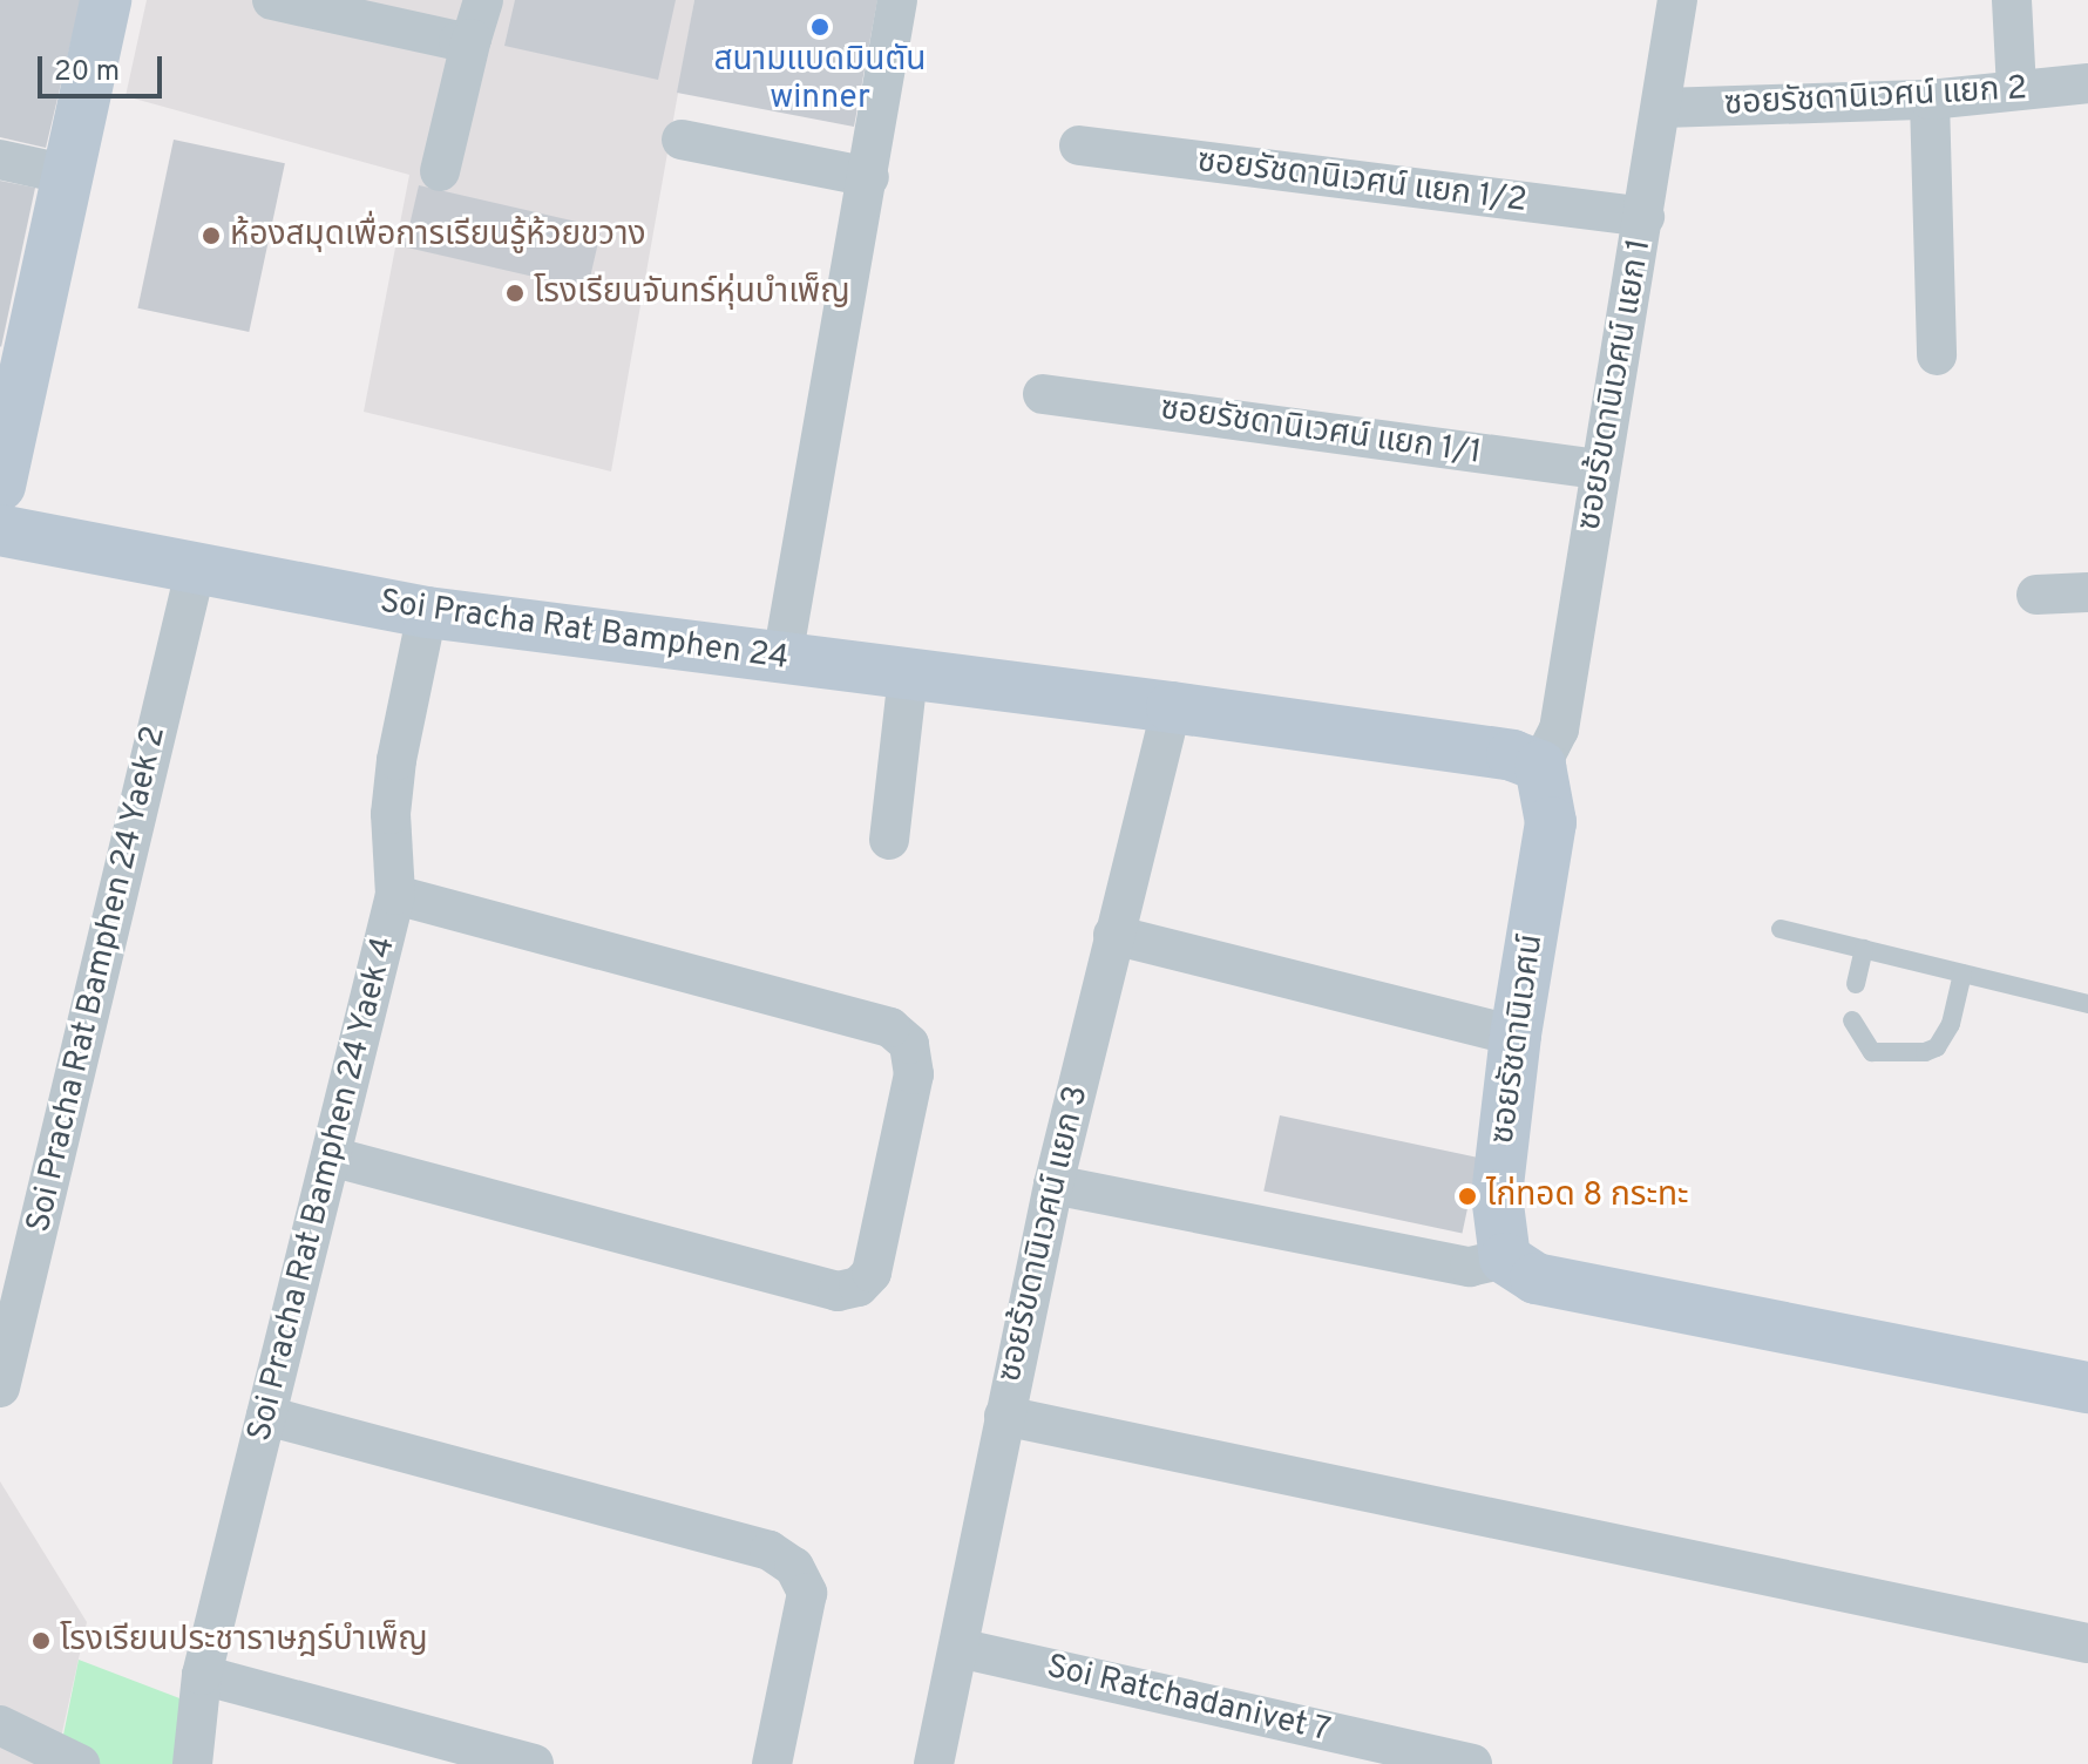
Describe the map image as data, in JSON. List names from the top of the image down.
{
  "streets": {
    "street": [
      "ซอยรัชดานิเวศน์ แยก 2",
      "ซอยรัชดานิเวศน์ แยก 1/2",
      "ซอยร้ขดานิเวศน์ แยก 1",
      "ซอยรัชดานิเวศน์ แยก 1/1",
      "Soi Pracha Rat Bamphen 24",
      "Soi Pracha Rat Bamphen 24 Yaek 2",
      "ซอยรัชดานิเวศน์",
      "Soi Pracha Rat Bamphen 24 Yaek 4",
      "ซอยร้ขดานิเวศน์ แยก 3",
      "Soi Ratchadanivet 7"
    ]
  },
  "crossings": [
    ["ซอยรัชดานิเวศน์ แยก 2", "ซอยร้ขดานิเวศน์ แยก 1"],
    ["ซอยรัชดานิเวศน์ แยก 1/2", "ซอยร้ขดานิเวศน์ แยก 1"],
    ["ซอยร้ขดานิเวศน์ แยก 1", "ซอยรัชดานิเวศน์ แยก 1/1"],
    ["ซอยร้ขดานิเวศน์ แยก 1", "ซอยรัชดานิเวศน์"],
    ["Soi Pracha Rat Bamphen 24", "Soi Pracha Rat Bamphen 24 Yaek 2"],
    ["Soi Pracha Rat Bamphen 24", "Soi Pracha Rat Bamphen 24 Yaek 4"],
    ["Soi Pracha Rat Bamphen 24", "ซอยร้ขดานิเวศน์ แยก 3"],
    ["ซอยร้ขดานิเวศน์ แยก 3", "Soi Ratchadanivet 7"]
  ],
  "places": [
    "สนามแบดมินตัน winner",
    "ห้องสมุดเพื่อการเรียนรู้ห้วยขวาง",
    "โรงเรียนจันทร์หุ่นบำเพ็ญ",
    "ไก่ทอด 8 กระทะ",
    "โรงเรียนประชาราษฎร์บำเพ็ญ"
  ],
  "scale_bar": "20 m"
}
